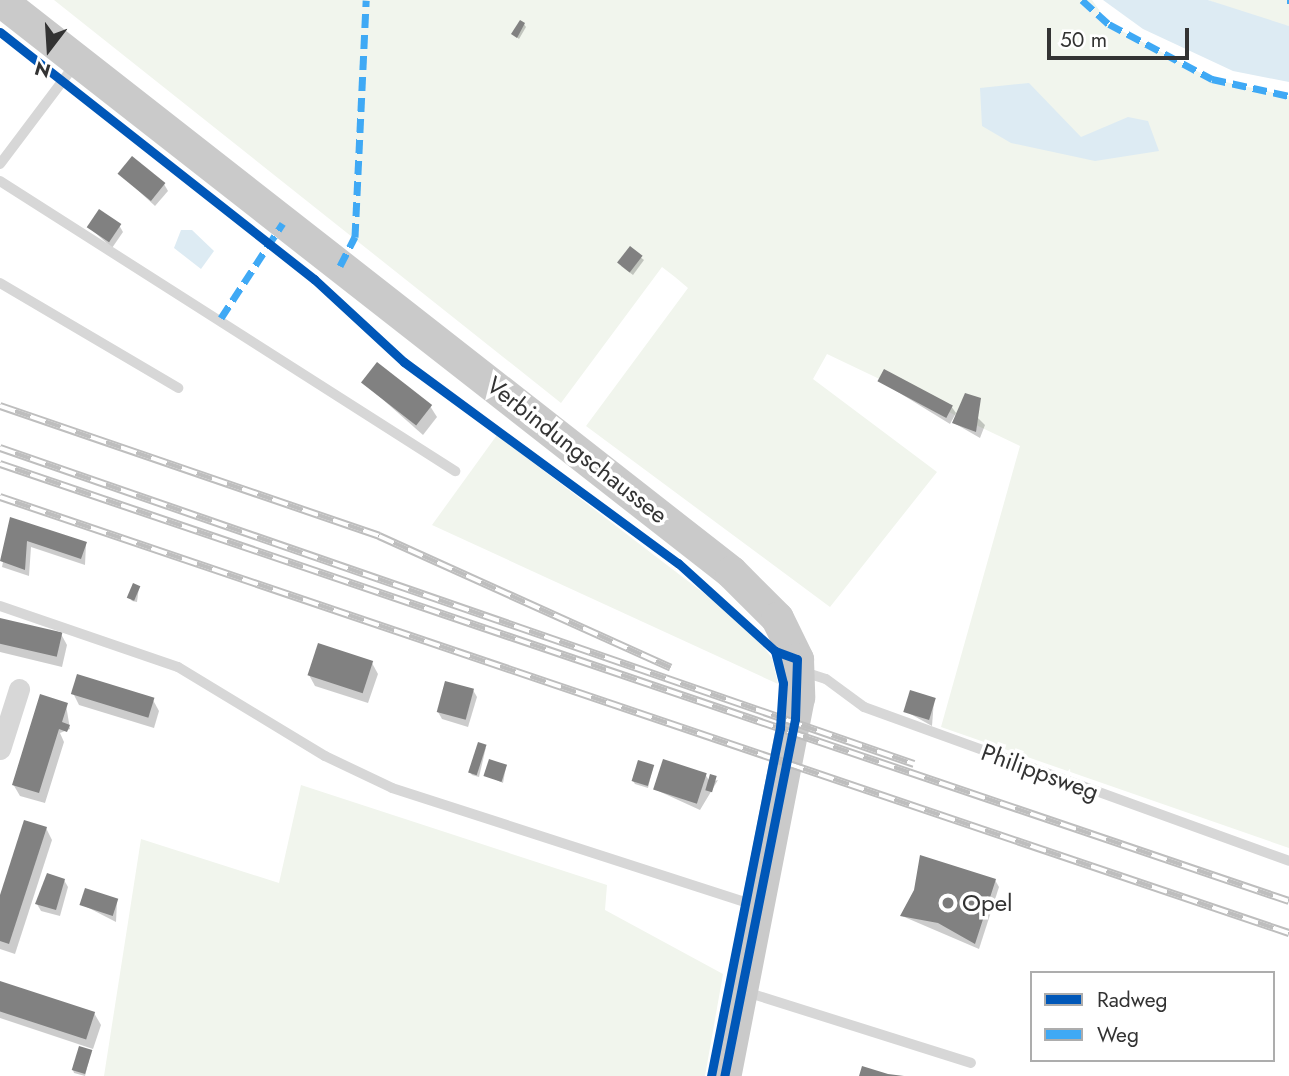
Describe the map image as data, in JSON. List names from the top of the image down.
{
  "streets": {
    "main road": ["Verbindungschaussee"],
    "lane": ["Philippsweg"]
  },
  "crossings": [
    ["Verbindungschaussee", "Philippsweg"]
  ],
  "places": ["Opel"],
  "legend": ["Radweg", "Weg"],
  "scale_bar": "50 m",
  "north": "bottom"
}
